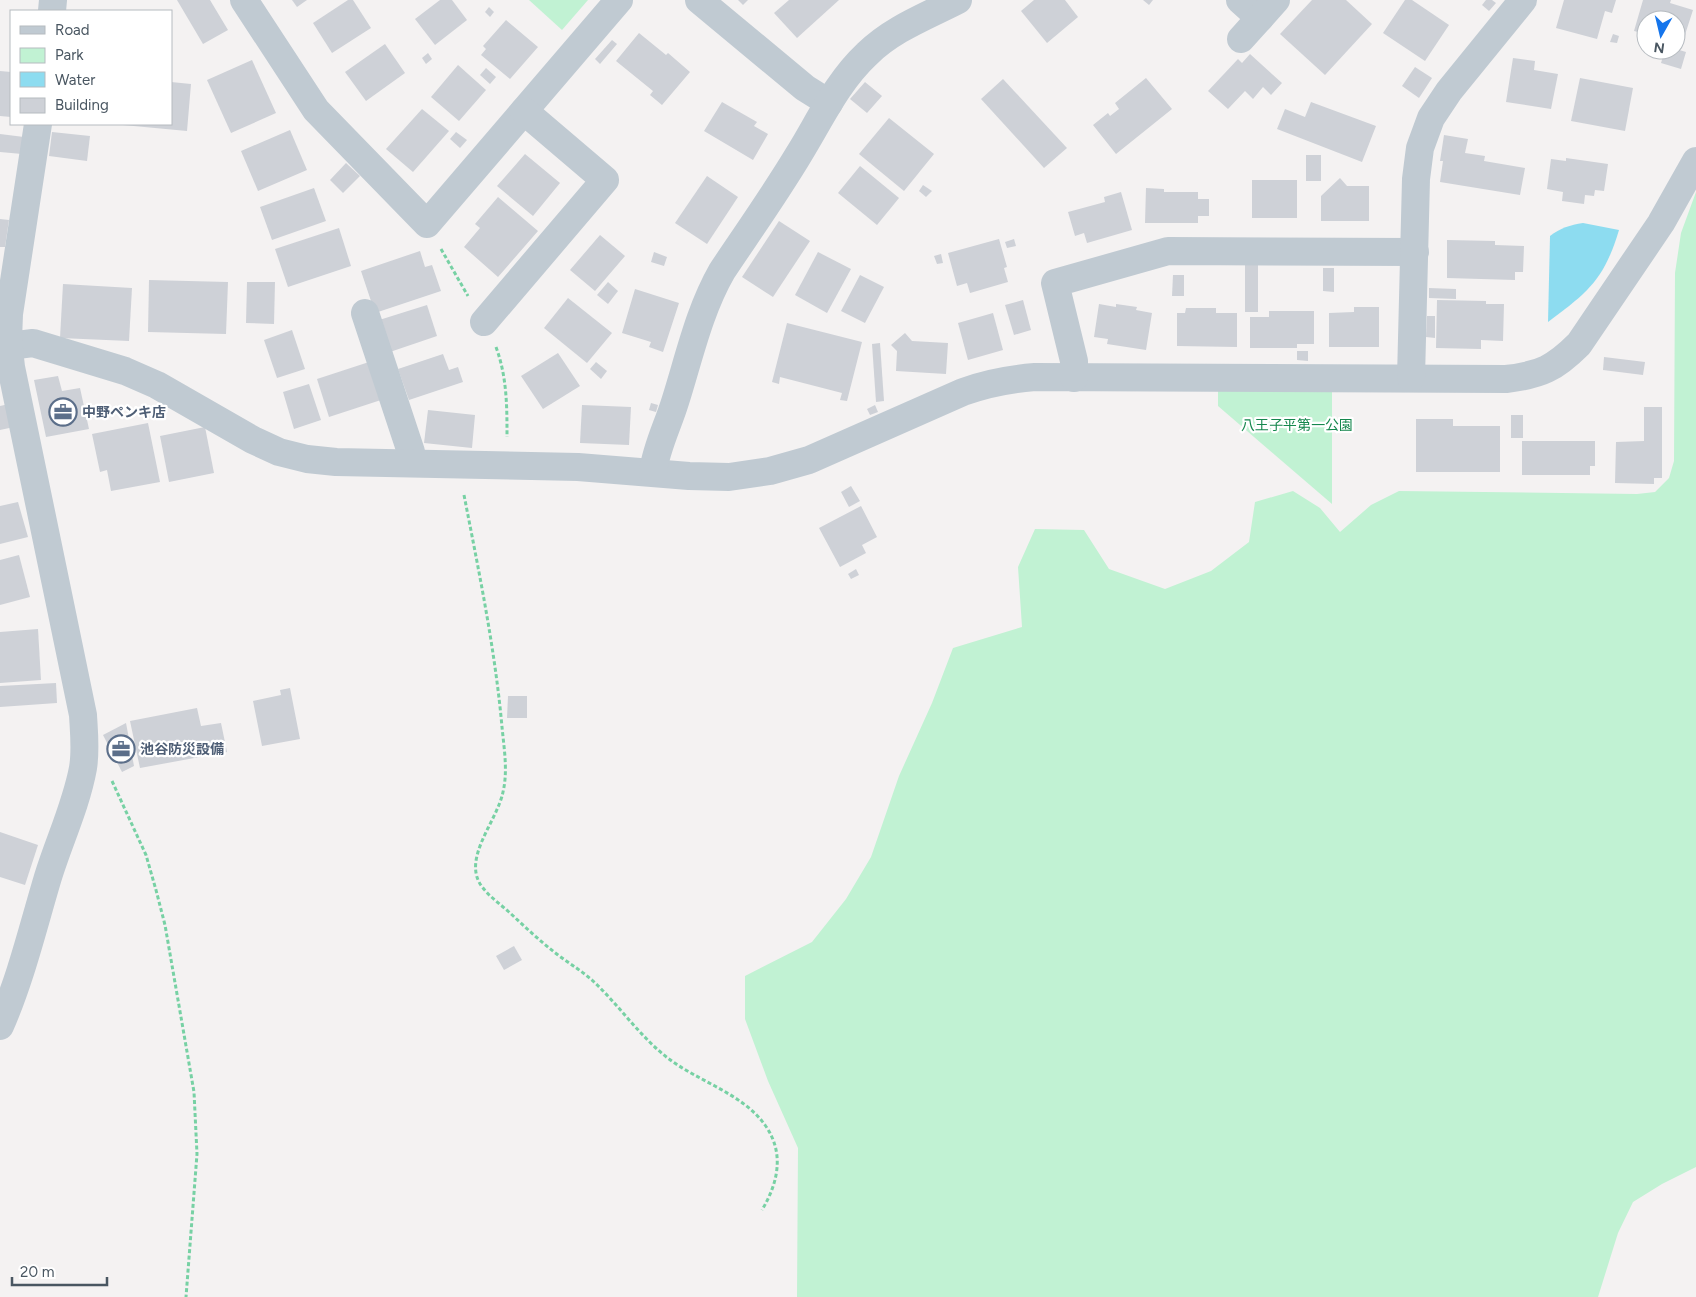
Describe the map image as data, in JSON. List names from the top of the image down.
{
  "parks": ["八王子平第一公園"],
  "places": {
    "office": ["中野ペンキ店", "池谷防災設備"]
  },
  "legend": [
    "Road",
    "Park",
    "Water",
    "Building"
  ],
  "scale_bar": "20 m",
  "north": "bottom"
}
